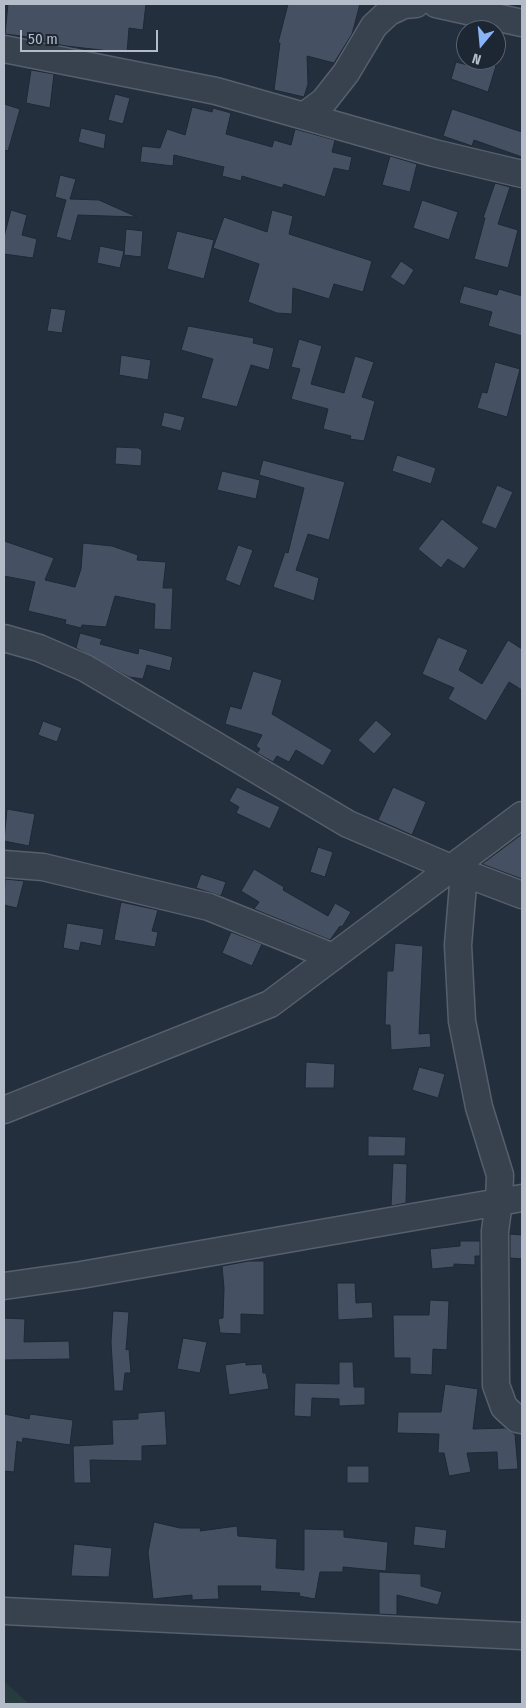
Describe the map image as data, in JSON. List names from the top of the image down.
{
  "scale_bar": "50 m",
  "north": "bottom"
}
